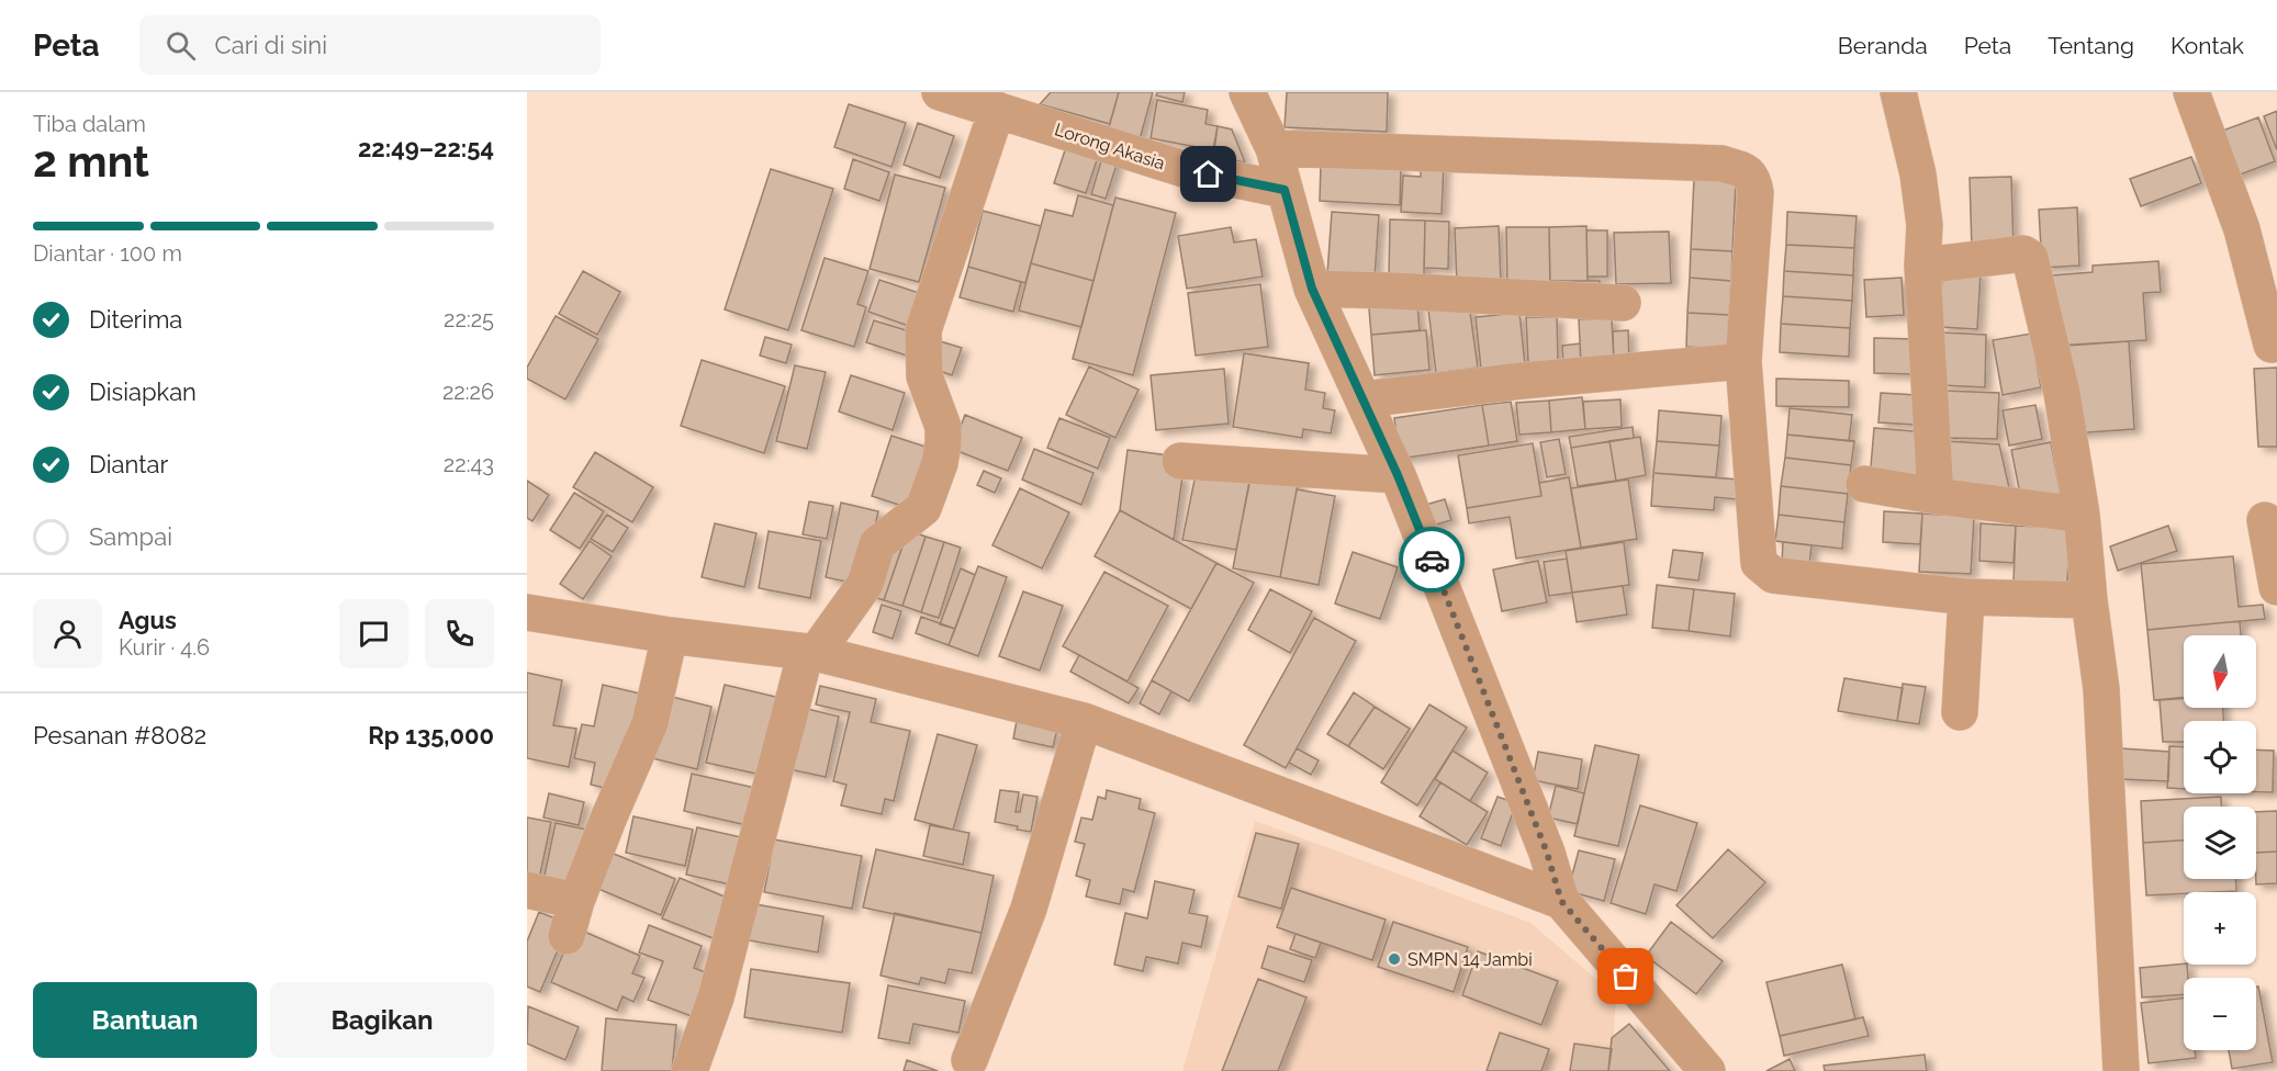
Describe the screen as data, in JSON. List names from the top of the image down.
{
  "streets": {
    "street": ["Lorong Akasia"]
  },
  "places": ["SMPN 14 Jambi"],
  "north": "bottom",
  "page": {
    "header": "Peta",
    "search": "Cari di sini",
    "nav": [
      "Beranda",
      "Peta",
      "Tentang",
      "Kontak"
    ],
    "heading": ["2 mnt", "Tiba dalam", "22:49–22:54"],
    "panel": [
      "Agus",
      "Kurir · 4.6",
      "Pesanan #8082",
      "Rp 135,000"
    ],
    "bar": "Diantar · 100 m",
    "list": [
      ["Diterima", "22:25"],
      ["Disiapkan", "22:26"],
      ["Diantar", "22:43"],
      "Sampai"
    ],
    "map_buttons": ["+", "−"],
    "buttons": ["Bantuan", "Bagikan"]
  }
}
